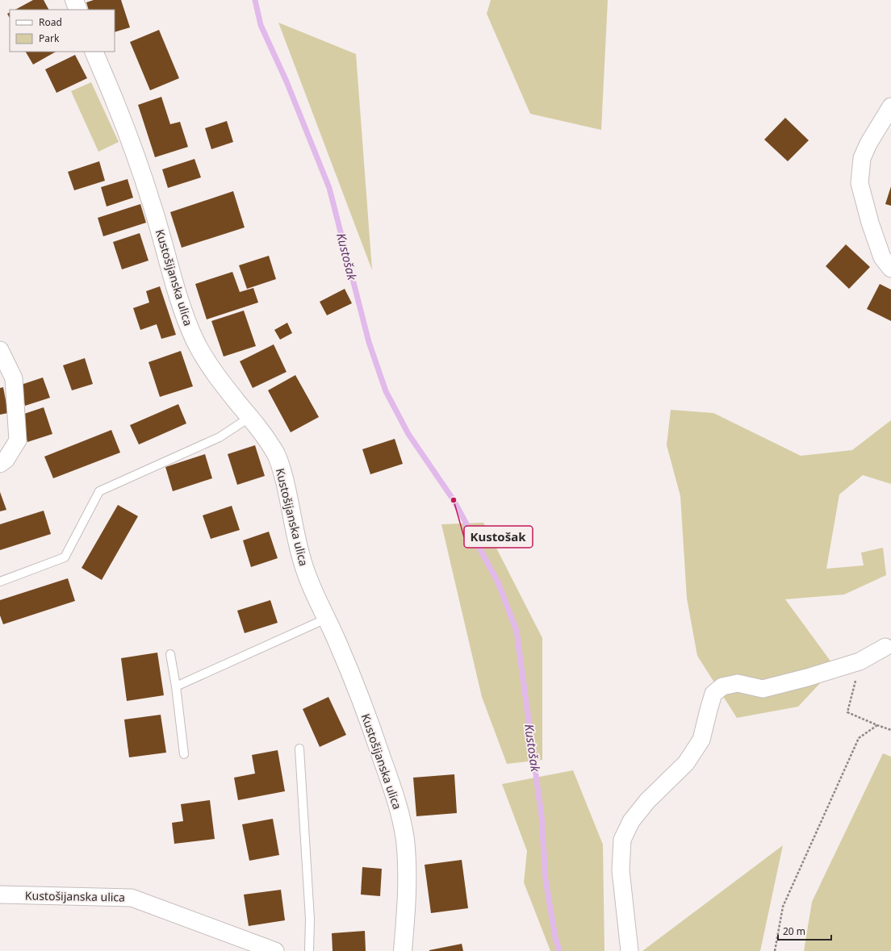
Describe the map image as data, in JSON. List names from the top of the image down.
{
  "streets": {
    "street": ["Kustošijanska ulica"]
  },
  "water": ["Kustošak"],
  "places": ["Kustošak"],
  "legend": ["Road", "Park"],
  "scale_bar": "20 m"
}
